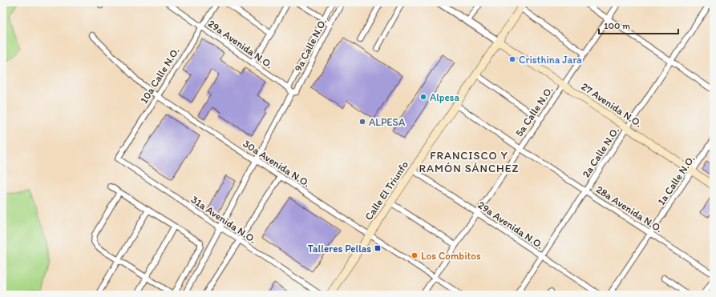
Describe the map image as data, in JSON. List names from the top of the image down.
{
  "streets": {
    "main road": ["27 Avenida N.O.", "Calle El Triunfo"],
    "street": [
      "29a Avenida N.O.",
      "9a Calle N.O.",
      "10a Calle N.O.",
      "5a Calle N.O.",
      "2a Calle N.O.",
      "30a Avenida N.O.",
      "1a Calle N.O.",
      "28a Avenida N.O.",
      "31a Avenida N.O."
    ]
  },
  "crossings": [
    ["29a Avenida N.O.", "9a Calle N.O."],
    ["29a Avenida N.O.", "10a Calle N.O."],
    ["29a Avenida N.O.", "5a Calle N.O."],
    ["29a Avenida N.O.", "2a Calle N.O."],
    ["29a Avenida N.O.", "Calle El Triunfo"],
    ["9a Calle N.O.", "30a Avenida N.O."],
    ["9a Calle N.O.", "31a Avenida N.O."],
    ["10a Calle N.O.", "30a Avenida N.O."],
    ["10a Calle N.O.", "31a Avenida N.O."],
    ["27 Avenida N.O.", "5a Calle N.O."],
    ["27 Avenida N.O.", "2a Calle N.O."],
    ["27 Avenida N.O.", "1a Calle N.O."],
    ["27 Avenida N.O.", "Calle El Triunfo"],
    ["5a Calle N.O.", "30a Avenida N.O."],
    ["5a Calle N.O.", "28a Avenida N.O."],
    ["2a Calle N.O.", "28a Avenida N.O."],
    ["30a Avenida N.O.", "Calle El Triunfo"],
    ["1a Calle N.O.", "28a Avenida N.O."],
    ["Calle El Triunfo", "28a Avenida N.O."]
  ],
  "districts": ["FRANCISCO Y RAMÓN SÁNCHEZ"],
  "places": {
    "other": [
      "Cristhina Jara",
      "Alpesa",
      "ALPESA",
      "Los Combitos"
    ],
    "transit": ["Talleres Pellas"]
  },
  "scale_bar": "100 m"
}
